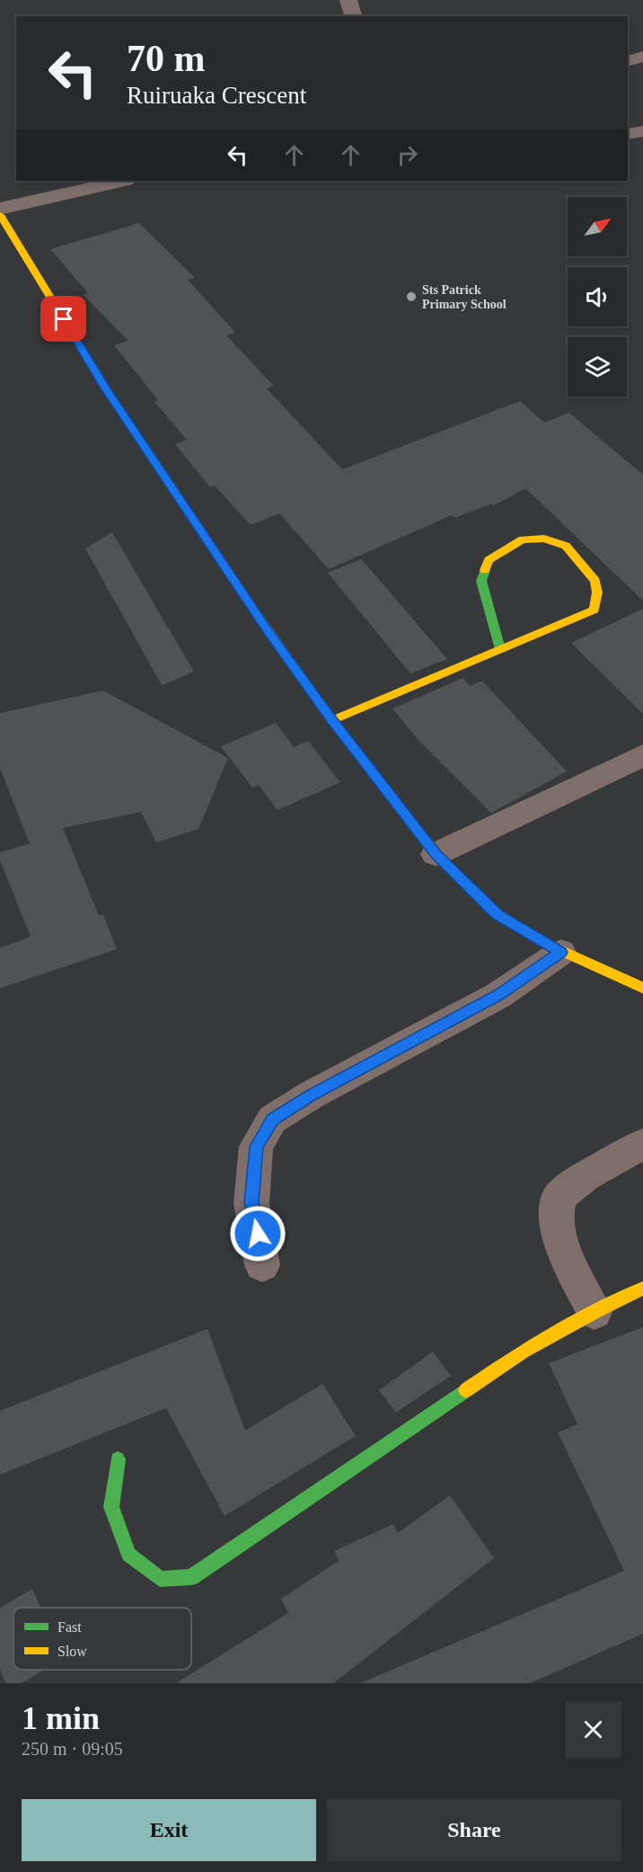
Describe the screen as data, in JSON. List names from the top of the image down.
{
  "places": ["Sts Patrick Primary School"],
  "legend": ["Fast", "Slow"],
  "north": "top right",
  "page": {
    "turn": ["70 m", "Ruiruaka Crescent"],
    "heading": ["1 min", "250 m · 09:05"],
    "buttons": ["Exit", "Share"]
  }
}
